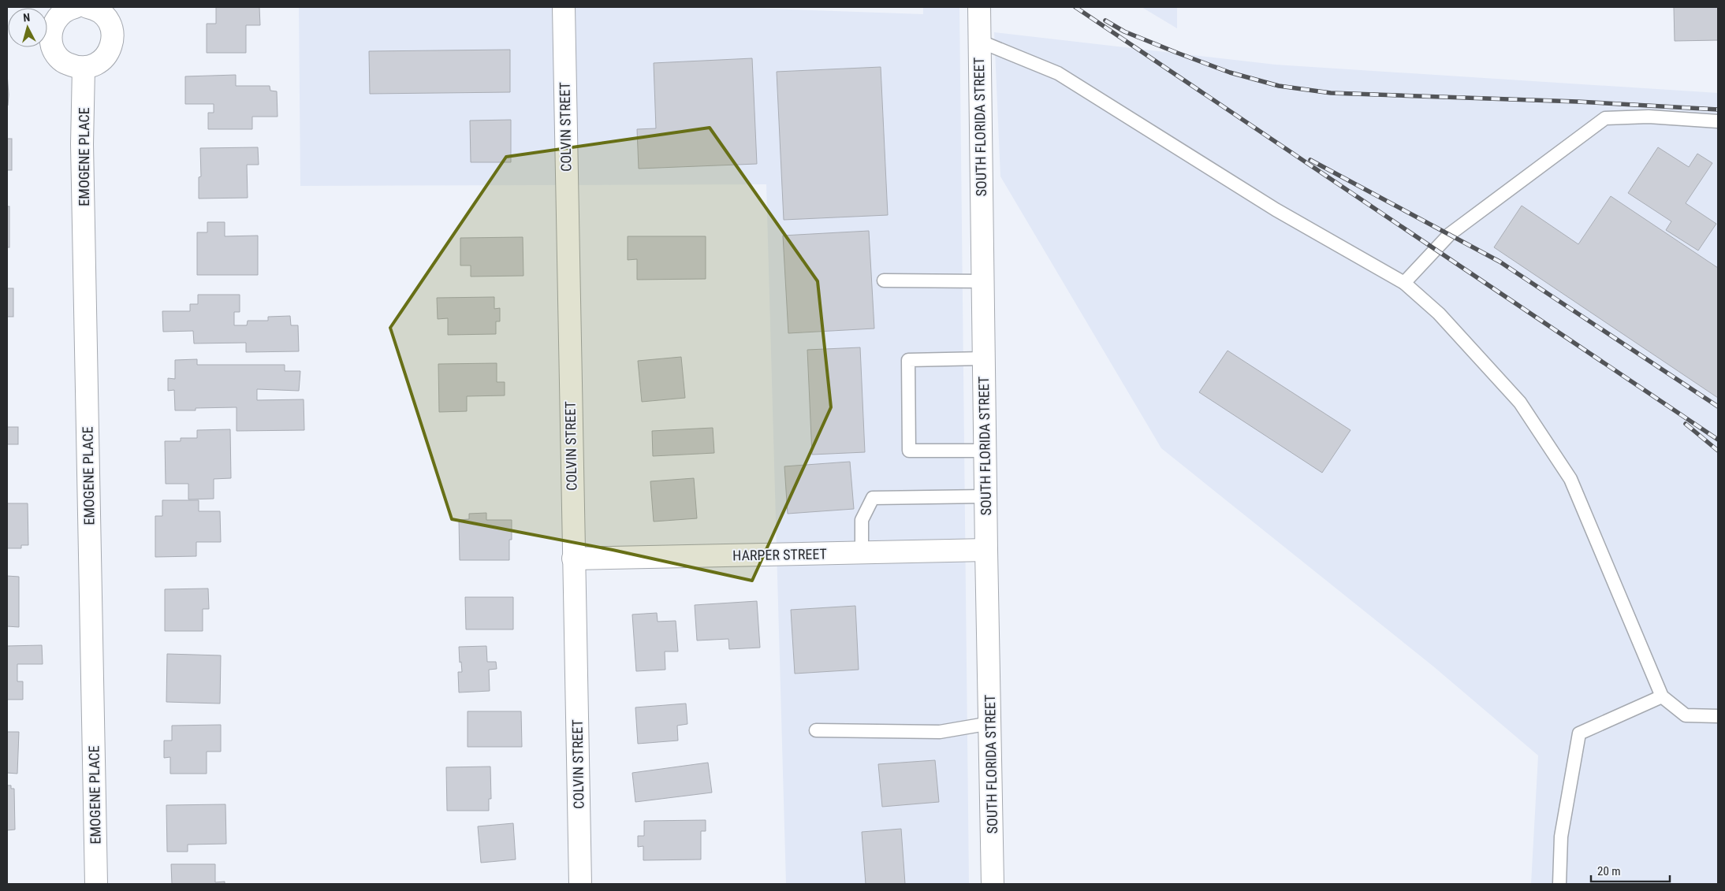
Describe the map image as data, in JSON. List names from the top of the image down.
{
  "streets": {
    "street": [
      "COLVIN STREET",
      "SOUTH FLORIDA STREET",
      "EMOGENE PLACE",
      "HARPER STREET"
    ]
  },
  "crossings": [
    ["COLVIN STREET", "HARPER STREET"],
    ["SOUTH FLORIDA STREET", "HARPER STREET"]
  ],
  "scale_bar": "20 m",
  "north": "top"
}
